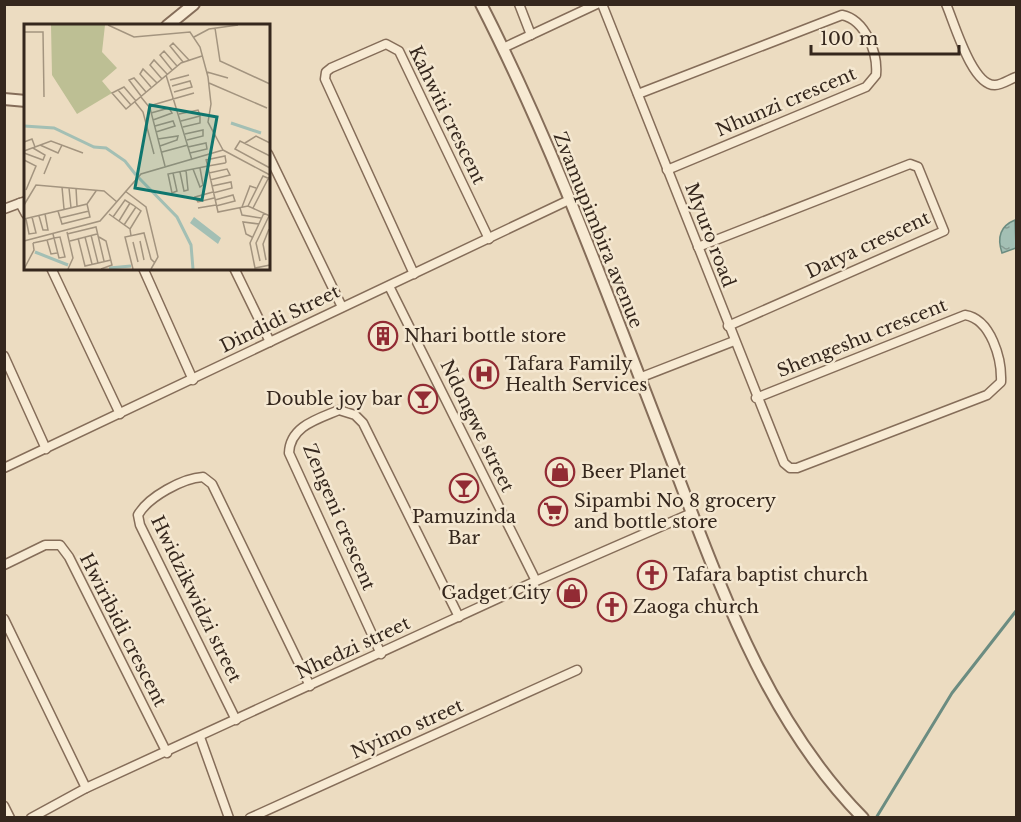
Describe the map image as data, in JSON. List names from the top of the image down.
{
  "streets": {
    "street": [
      "Nhunzi crescent",
      "Kahwiti crescent",
      "Zvamupimbira avenue",
      "Myuro road",
      "Datya crescent",
      "Dindidi Street",
      "Shengeshu crescent",
      "Ndongwe street",
      "Zengeni crescent",
      "Hwidzikwidzi street",
      "Hwiribidi crescent",
      "Nhedzi street",
      "Nyimo street"
    ]
  },
  "crossings": [
    ["Nhunzi crescent", "Myuro road"],
    ["Kahwiti crescent", "Dindidi Street"],
    ["Zvamupimbira avenue", "Dindidi Street"],
    ["Zvamupimbira avenue", "Nhedzi street"],
    ["Myuro road", "Datya crescent"],
    ["Myuro road", "Shengeshu crescent"],
    ["Dindidi Street", "Ndongwe street"],
    ["Ndongwe street", "Nhedzi street"],
    ["Zengeni crescent", "Nhedzi street"],
    ["Hwidzikwidzi street", "Nhedzi street"],
    ["Hwiribidi crescent", "Nhedzi street"]
  ],
  "places": {
    "building": ["Nhari bottle store"],
    "hospital": ["Tafara Family Health Services"],
    "bar": ["Double joy bar", "Pamuzinda Bar"],
    "shop": ["Beer Planet", "Gadget City"],
    "supermarket": ["Sipambi No 8 grocery and bottle store"],
    "church": ["Tafara baptist church", "Zaoga church"]
  },
  "scale_bar": "100 m"
}
